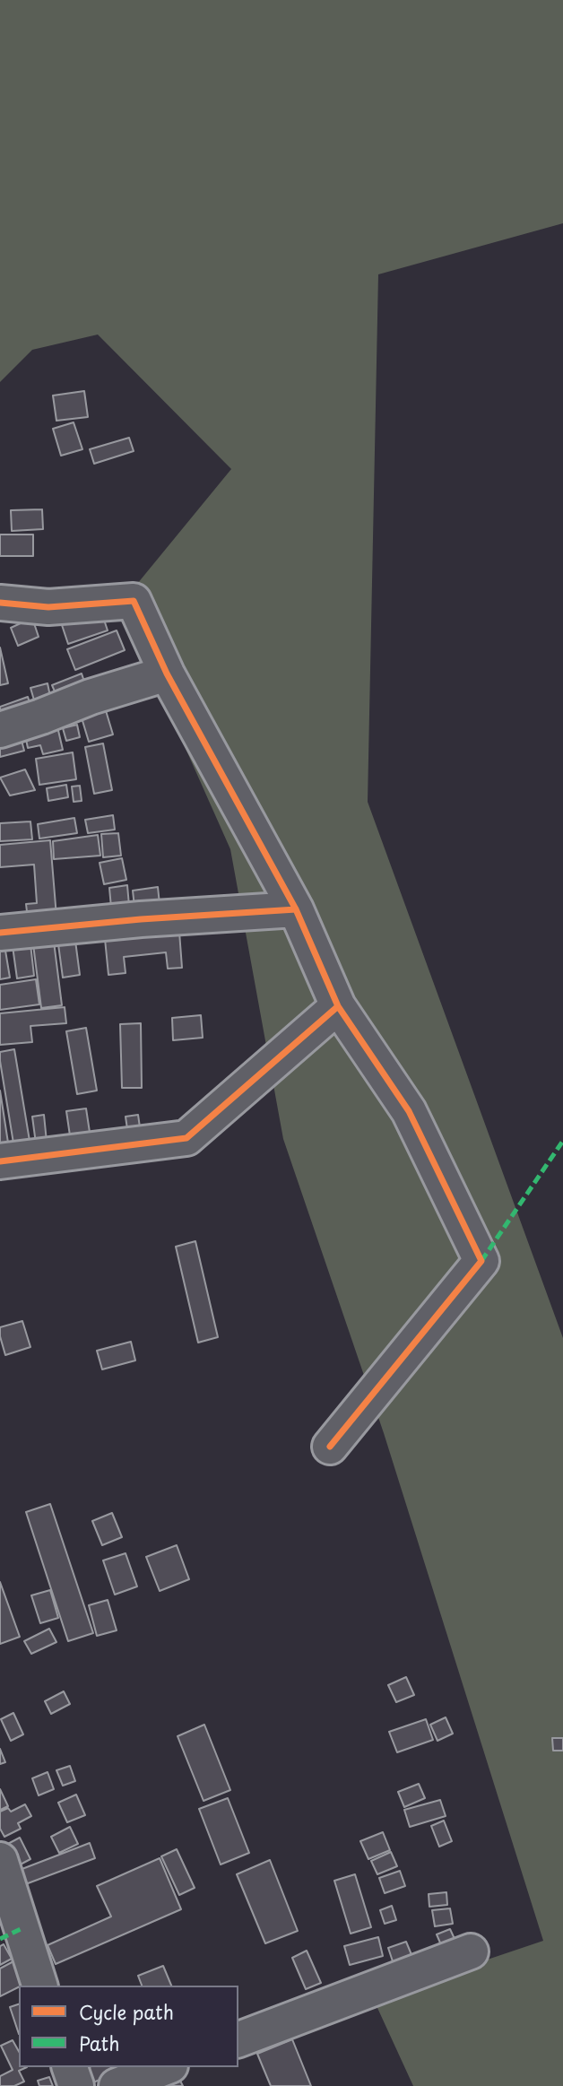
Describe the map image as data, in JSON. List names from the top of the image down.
{
  "legend": ["Cycle path", "Path"]
}
